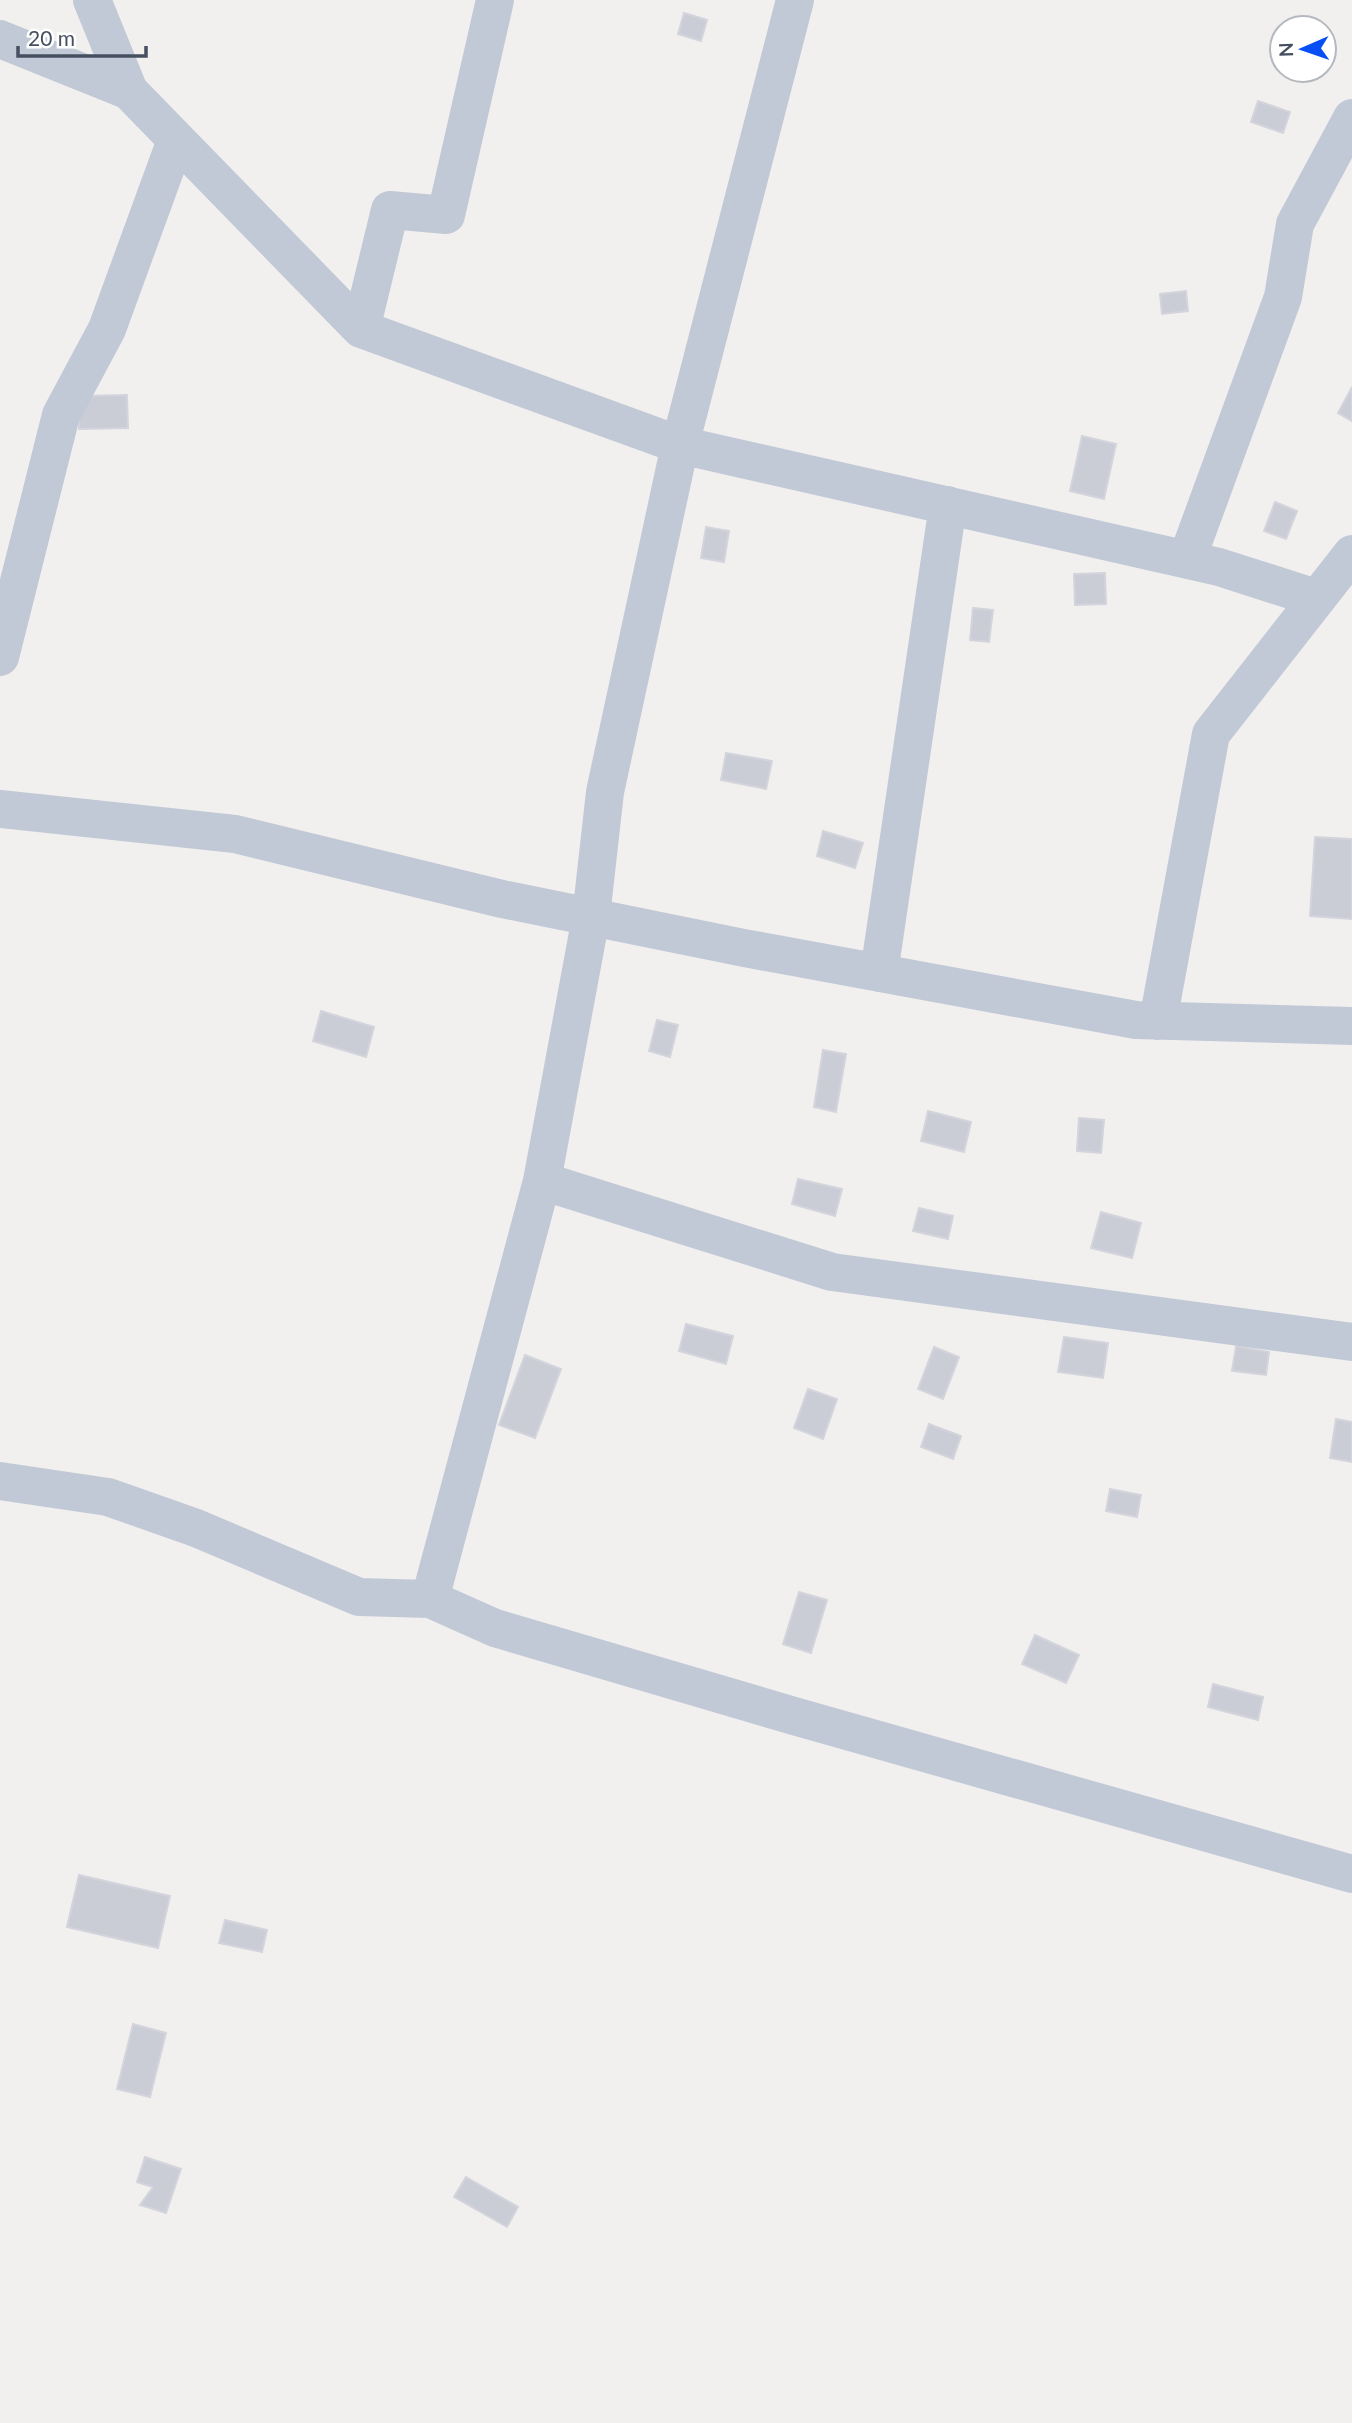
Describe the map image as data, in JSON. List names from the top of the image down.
{
  "scale_bar": "20 m",
  "north": "left"
}
